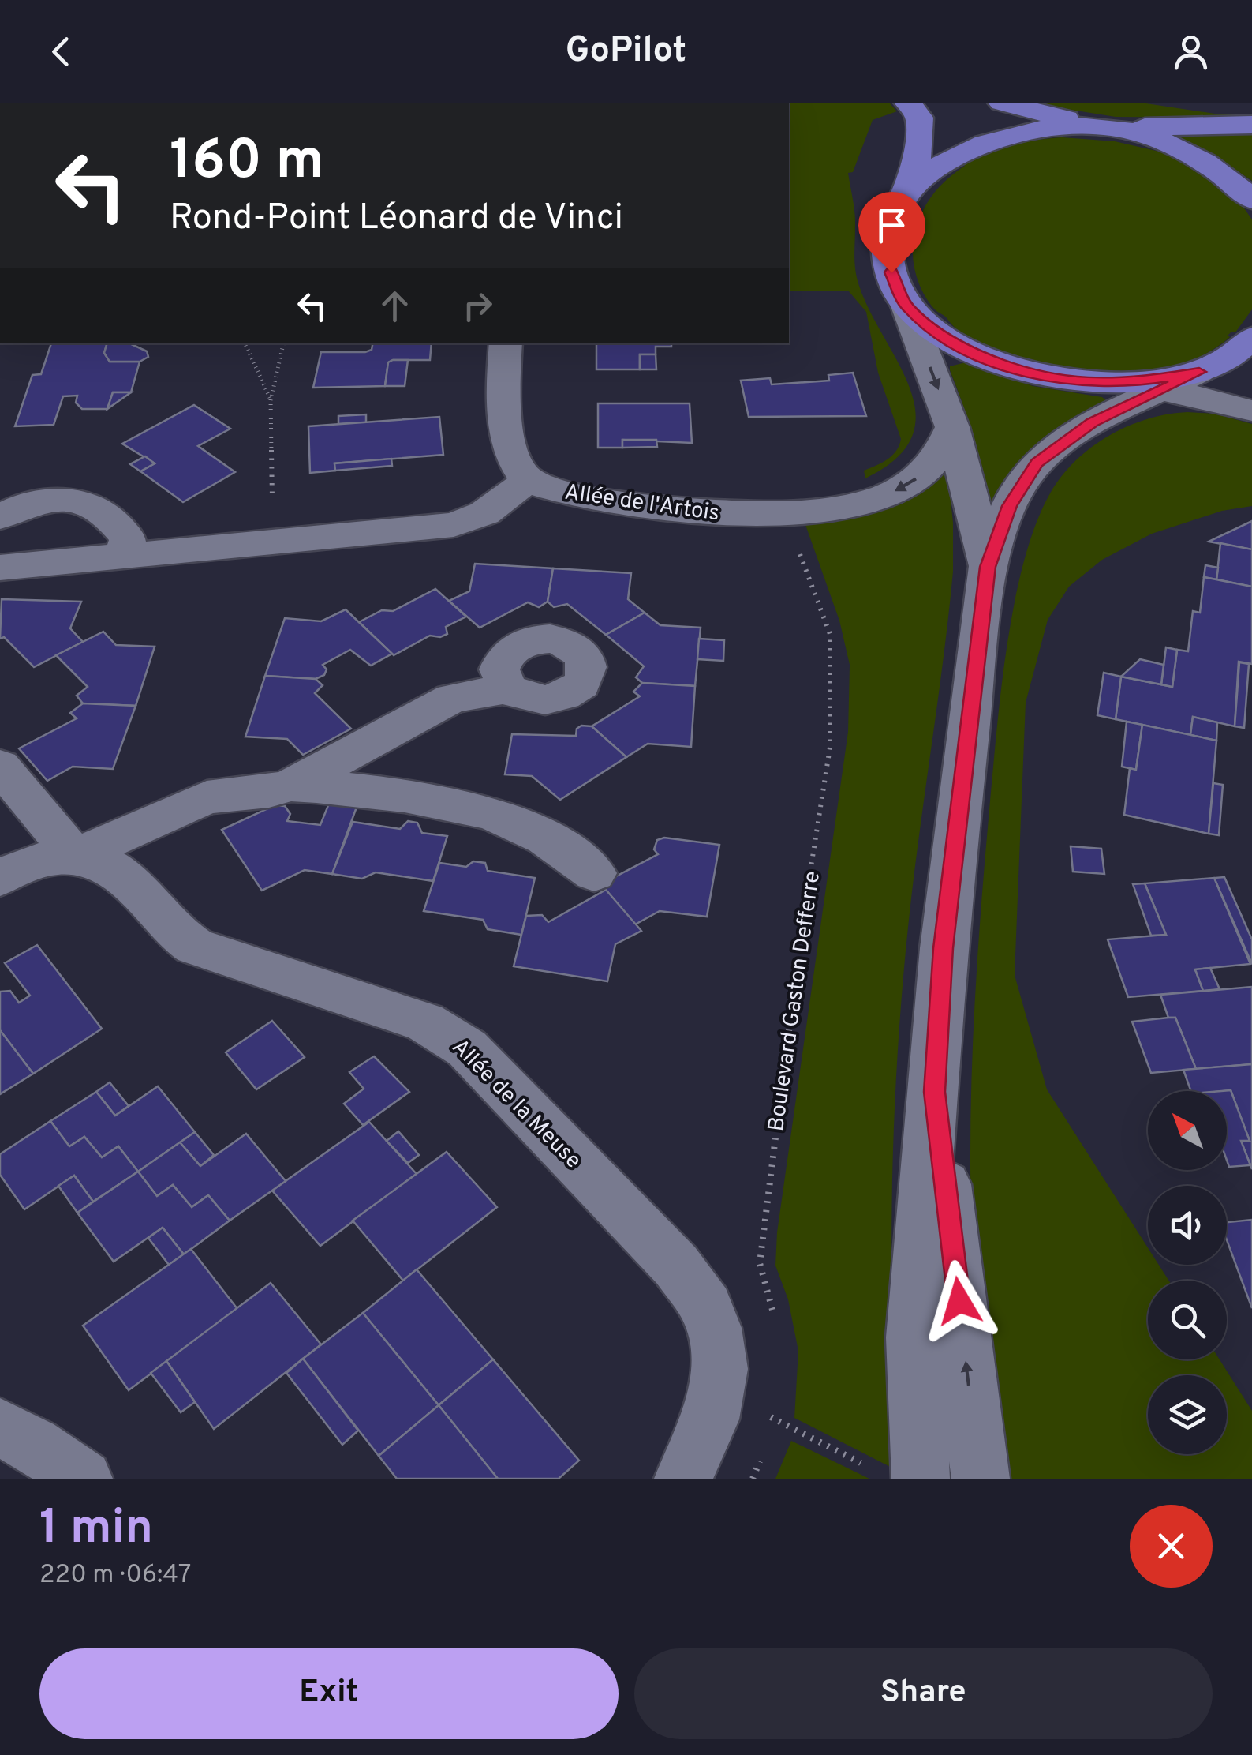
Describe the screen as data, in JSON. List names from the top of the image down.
{
  "streets": {
    "street": ["Allée de l'Artois", "Allée de la Meuse"],
    "path": ["Boulevard Gaston Defferre"]
  },
  "north": "top left",
  "page": {
    "header": "GoPilot",
    "turn": ["160 m", "Rond-Point Léonard de Vinci"],
    "heading": ["1 min", "220 m · 06:47"],
    "buttons": ["Exit", "Share"]
  }
}
